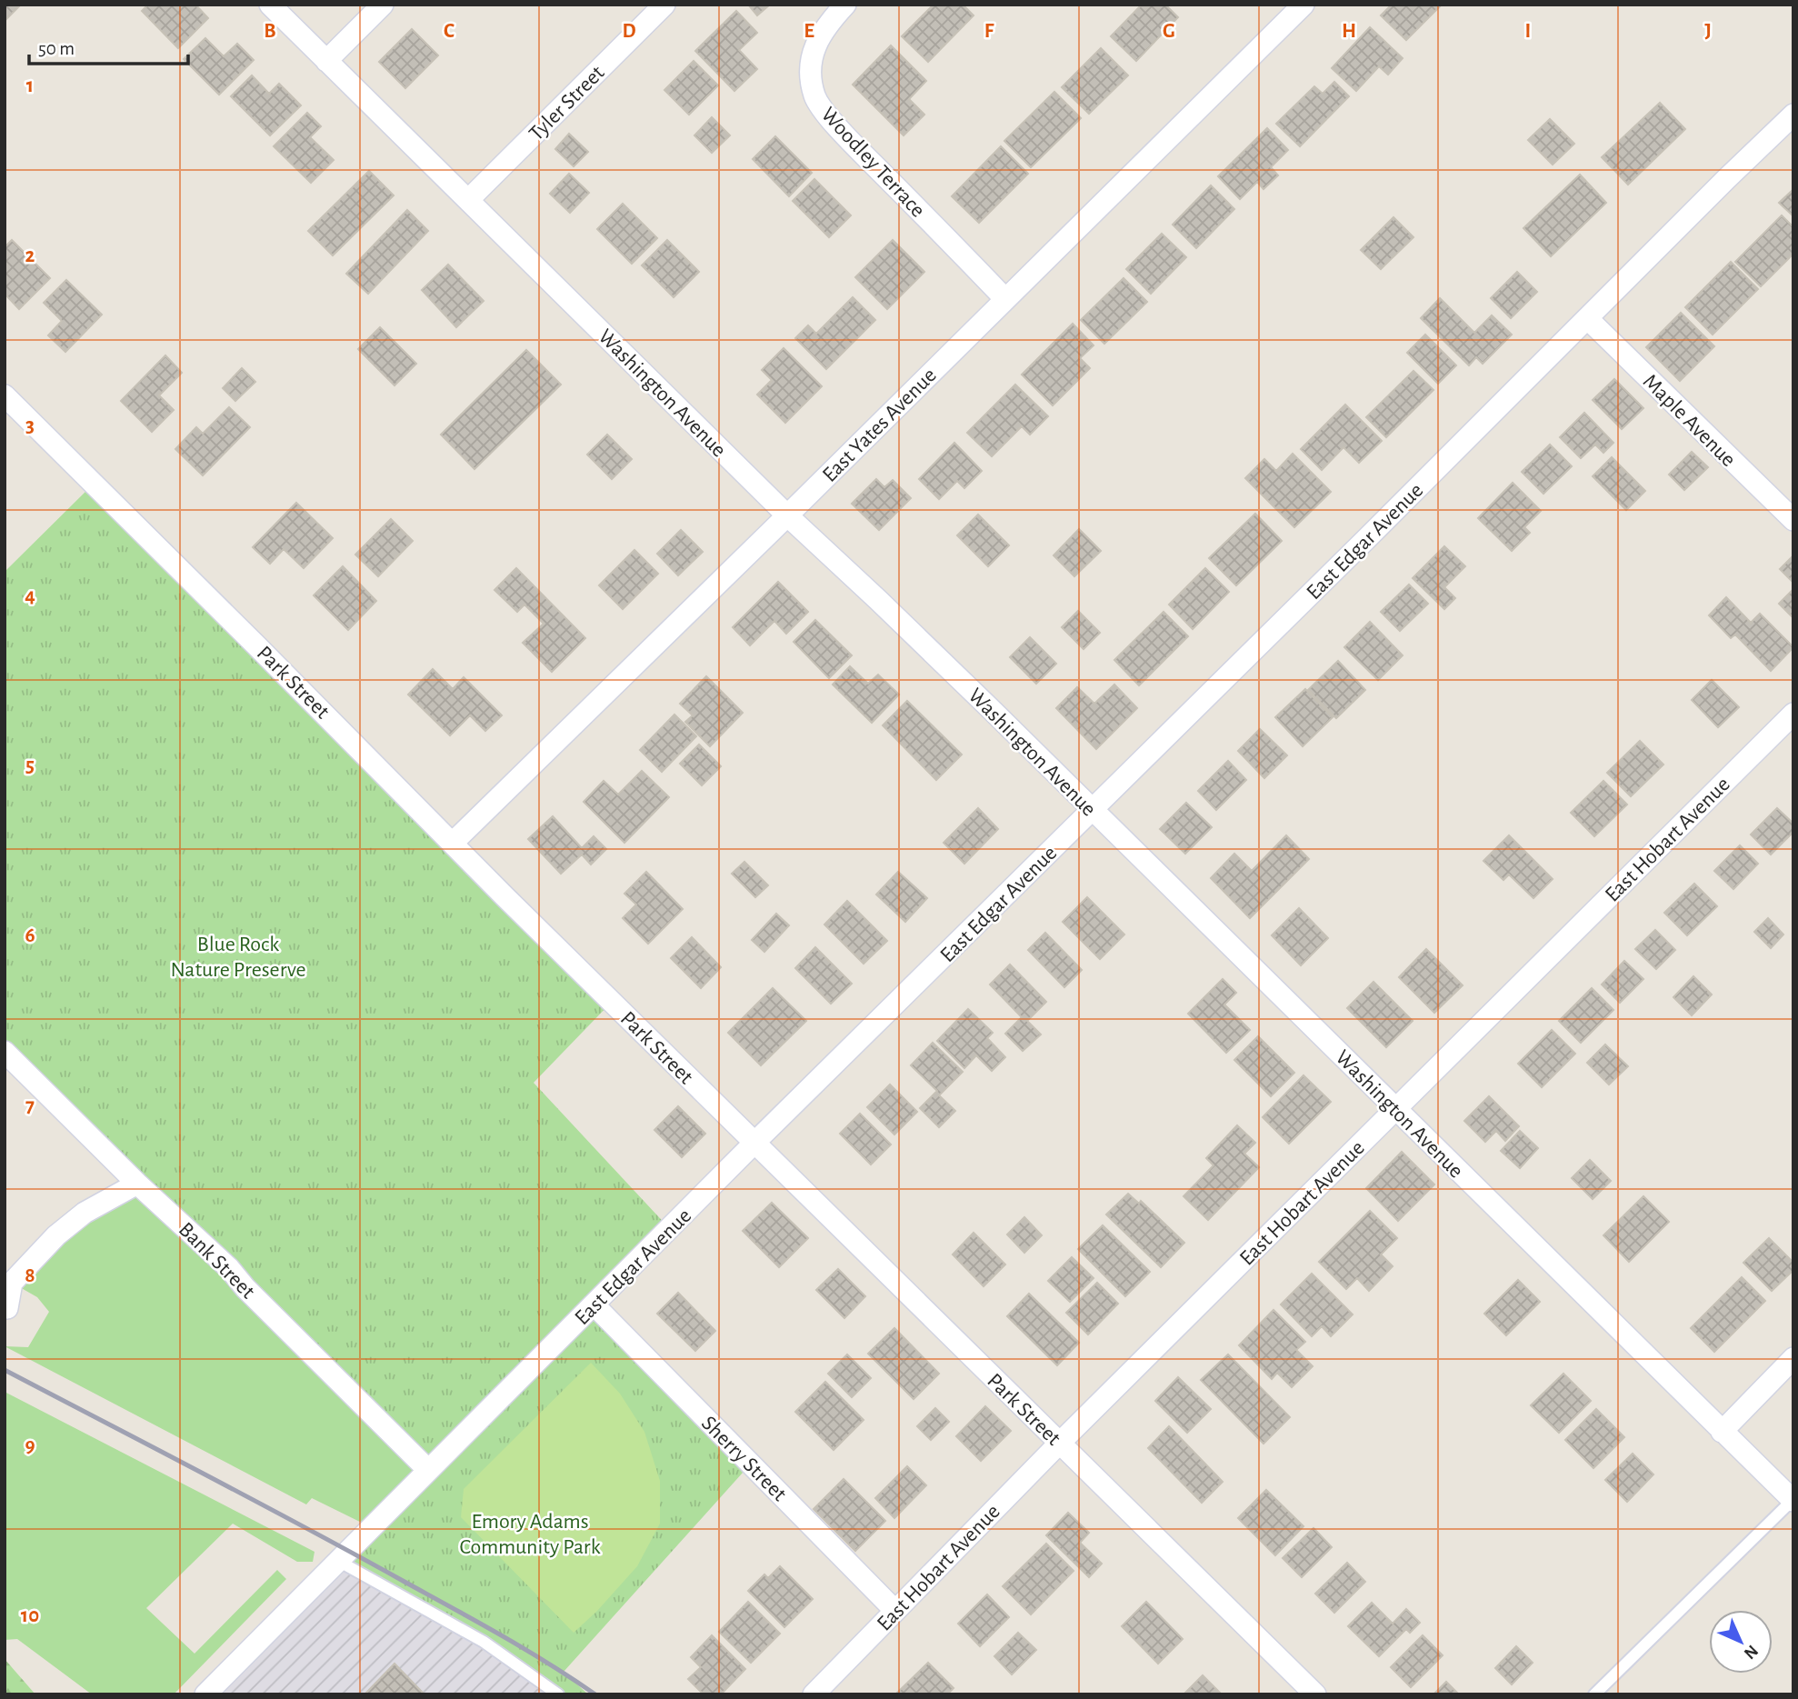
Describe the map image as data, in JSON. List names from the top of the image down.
{
  "streets": {
    "street": [
      "Tyler Street",
      "Woodley Terrace",
      "Washington Avenue",
      "Maple Avenue",
      "East Yates Avenue",
      "East Edgar Avenue",
      "Park Street",
      "East Hobart Avenue",
      "Bank Street",
      "Sherry Street"
    ]
  },
  "crossings": [
    ["Tyler Street", "Washington Avenue"],
    ["Woodley Terrace", "East Yates Avenue"],
    ["Washington Avenue", "East Yates Avenue"],
    ["Washington Avenue", "East Edgar Avenue"],
    ["Washington Avenue", "East Hobart Avenue"],
    ["Maple Avenue", "East Edgar Avenue"],
    ["East Yates Avenue", "Park Street"],
    ["East Edgar Avenue", "Park Street"],
    ["East Edgar Avenue", "Bank Street"],
    ["East Edgar Avenue", "Sherry Street"],
    ["Park Street", "East Hobart Avenue"],
    ["East Hobart Avenue", "Sherry Street"]
  ],
  "parks": ["Blue Rock Nature Preserve", "Emory Adams Community Park"],
  "scale_bar": "50 m",
  "north": "bottom right",
  "grid": {
    "columns": [
      "B",
      "C",
      "D",
      "E",
      "F",
      "G",
      "H",
      "I",
      "J"
    ],
    "rows": [
      "1",
      "2",
      "3",
      "4",
      "5",
      "6",
      "7",
      "8",
      "9",
      "10"
    ]
  }
}
